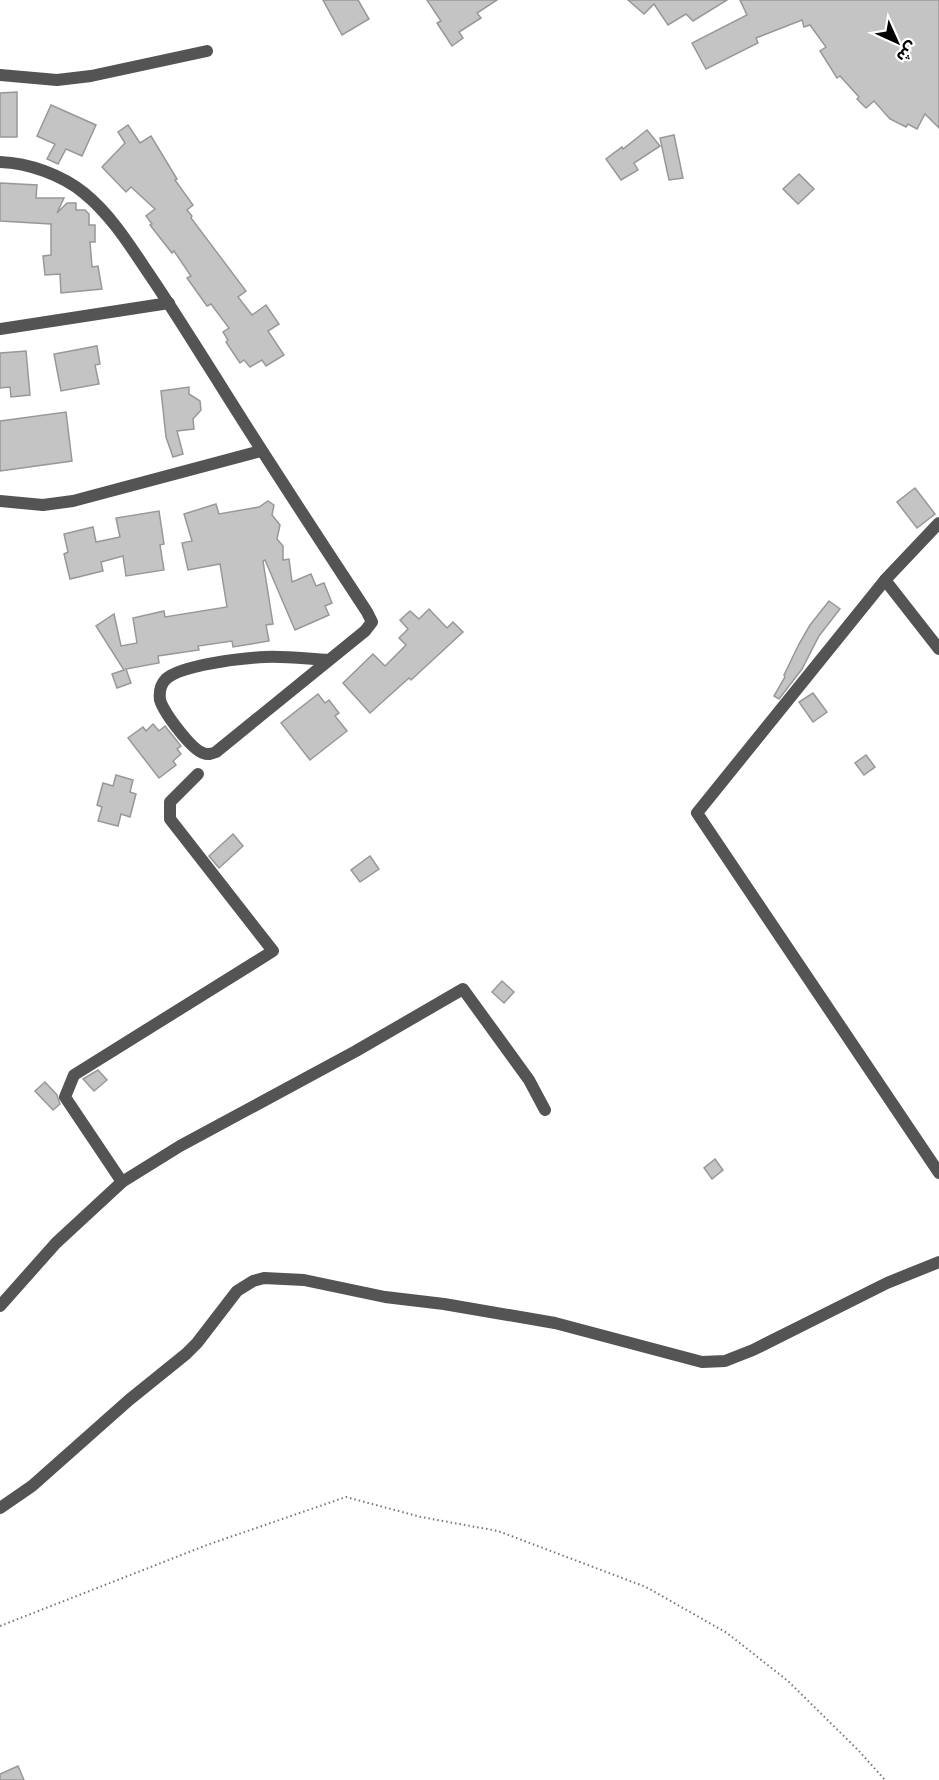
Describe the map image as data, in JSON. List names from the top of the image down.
{
  "north": "bottom right"
}
